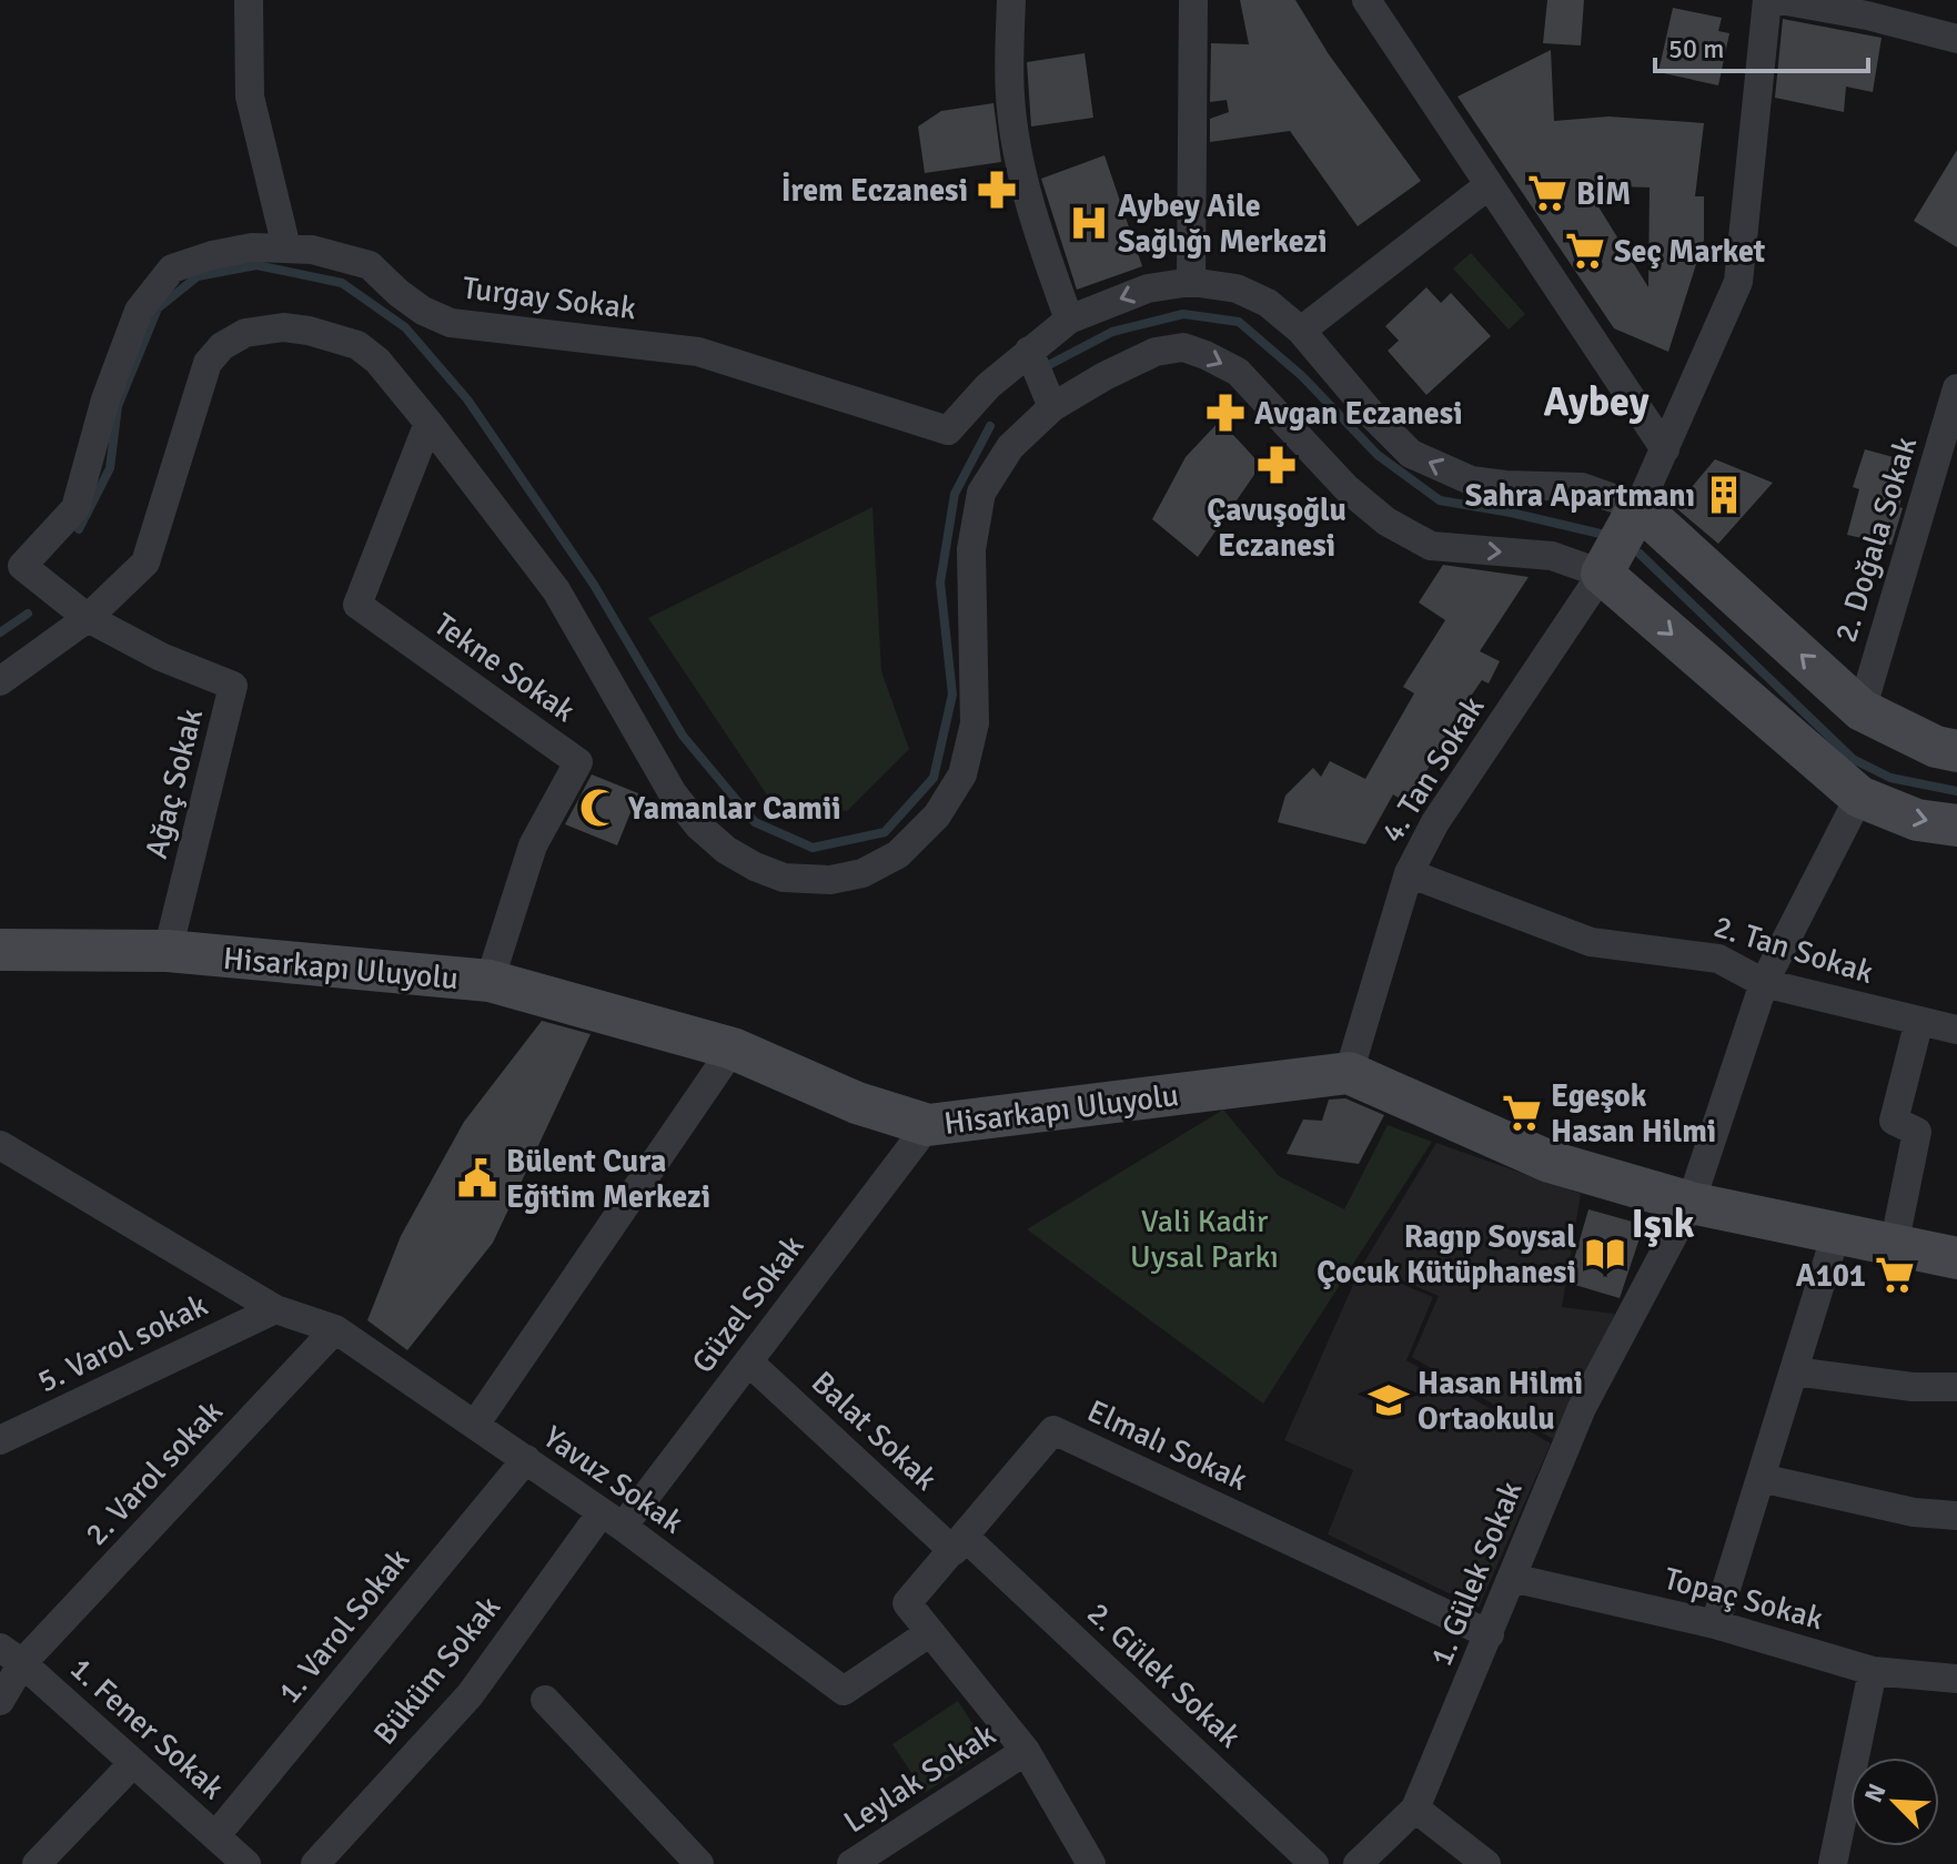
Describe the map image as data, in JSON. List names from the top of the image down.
{
  "streets": {
    "street": [
      "Turgay Sokak",
      "2. Doğala Sokak",
      "Tekne Sokak",
      "4. Tan Sokak",
      "Ağaç Sokak",
      "2. Tan Sokak",
      "Hisarkapı Uluyolu",
      "Güzel Sokak",
      "5. Varol sokak",
      "Balat Sokak",
      "Elmalı Sokak",
      "2. Varol sokak",
      "Yavuz Sokak",
      "1. Gülek Sokak",
      "Topaç Sokak",
      "1. Varol Sokak",
      "Büküm Sokak",
      "2. Gülek Sokak",
      "1. Fener Sokak",
      "Leylak Sokak"
    ]
  },
  "crossings": [
    ["Turgay Sokak", "Ağaç Sokak"],
    ["Tekne Sokak", "Hisarkapı Uluyolu"],
    ["4. Tan Sokak", "2. Tan Sokak"],
    ["4. Tan Sokak", "Hisarkapı Uluyolu"],
    ["Ağaç Sokak", "Hisarkapı Uluyolu"],
    ["2. Tan Sokak", "1. Gülek Sokak"],
    ["Hisarkapı Uluyolu", "Güzel Sokak"],
    ["Güzel Sokak", "Balat Sokak"],
    ["Güzel Sokak", "Yavuz Sokak"],
    ["Güzel Sokak", "Büküm Sokak"],
    ["5. Varol sokak", "Yavuz Sokak"],
    ["Balat Sokak", "Elmalı Sokak"],
    ["Balat Sokak", "2. Gülek Sokak"],
    ["Elmalı Sokak", "Yavuz Sokak"],
    ["Elmalı Sokak", "1. Gülek Sokak"],
    ["Elmalı Sokak", "2. Gülek Sokak"],
    ["2. Varol sokak", "Yavuz Sokak"],
    ["2. Varol sokak", "1. Fener Sokak"],
    ["Yavuz Sokak", "1. Varol Sokak"],
    ["Yavuz Sokak", "Büküm Sokak"],
    ["1. Gülek Sokak", "Topaç Sokak"],
    ["1. Varol Sokak", "1. Fener Sokak"]
  ],
  "districts": ["Aybey", "Işık"],
  "parks": ["Vali Kadir Uysal Parkı"],
  "places": {
    "pharmacy": ["İrem Eczanesi", "Avgan Eczanesi", "Çavuşoğlu Eczanesi"],
    "supermarket": [
      "BİM",
      "Seç Market",
      "Egeşok Hasan Hilmi",
      "A101"
    ],
    "hospital": ["Aybey Aile Sağlığı Merkezi"],
    "building": ["Sahra Apartmanı"],
    "mosque": ["Yamanlar Camii"],
    "public building": ["Bülent Cura Eğitim Merkezi"],
    "library": ["Ragıp Soysal Çocuk Kütüphanesi"],
    "school or university": ["Hasan Hilmi Ortaokulu"]
  },
  "scale_bar": "50 m",
  "north": "top left"
}
